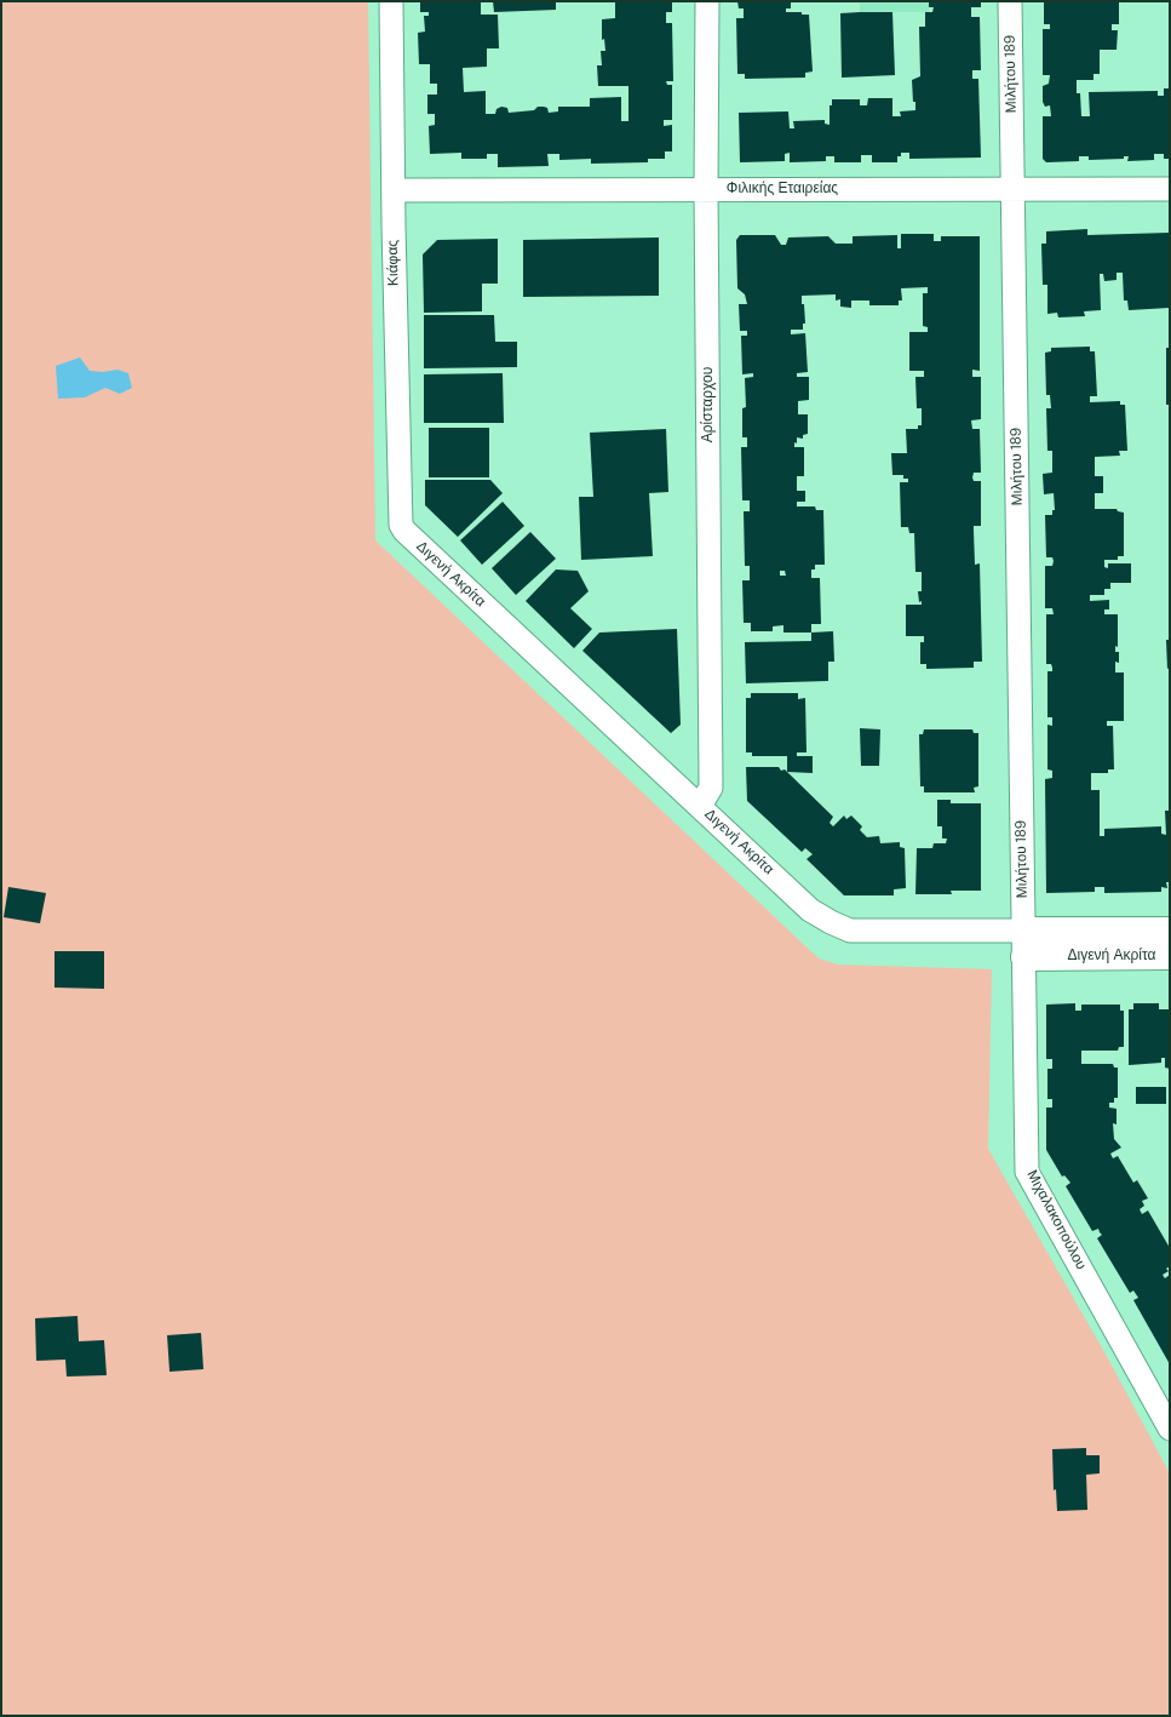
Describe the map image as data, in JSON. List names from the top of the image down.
{
  "streets": {
    "street": [
      "Μιλήτου 189",
      "Φιλικής Εταιρείας",
      "Κιάφας",
      "Αρίσταρχου",
      "Διγενή Ακρίτα",
      "Μιχαλακοπούλου"
    ]
  },
  "crossings": [
    ["Μιλήτου 189", "Φιλικής Εταιρείας"],
    ["Μιλήτου 189", "Διγενή Ακρίτα"],
    ["Μιλήτου 189", "Μιχαλακοπούλου"],
    ["Φιλικής Εταιρείας", "Κιάφας"],
    ["Φιλικής Εταιρείας", "Αρίσταρχου"],
    ["Κιάφας", "Διγενή Ακρίτα"],
    ["Αρίσταρχου", "Διγενή Ακρίτα"],
    ["Διγενή Ακρίτα", "Μιχαλακοπούλου"]
  ]
}
